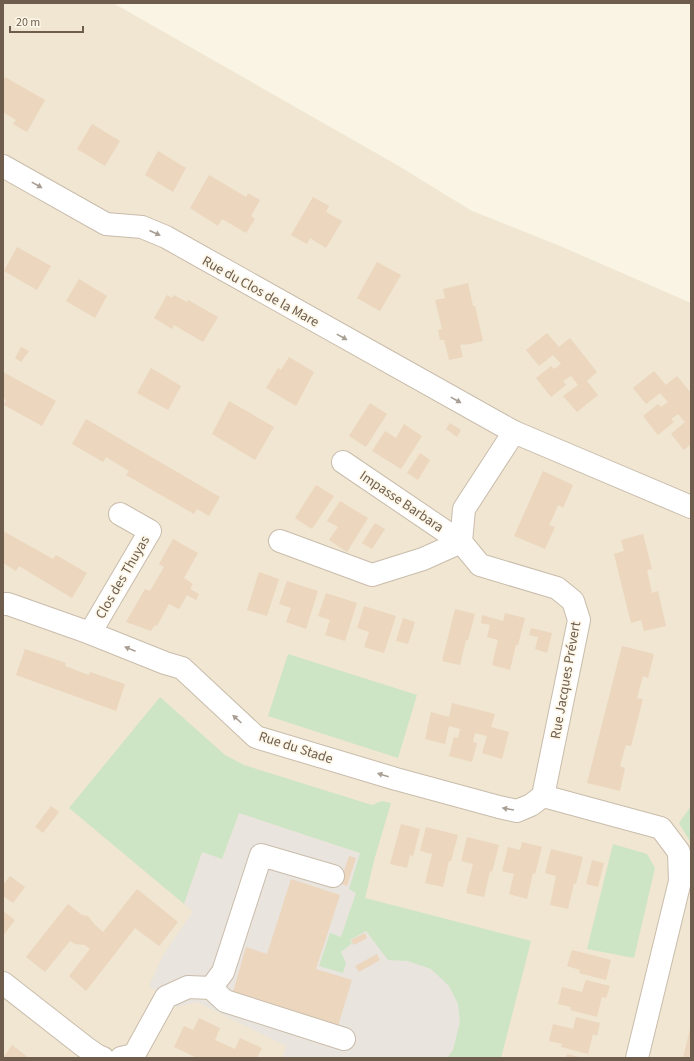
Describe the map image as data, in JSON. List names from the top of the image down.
{
  "streets": {
    "street": [
      "Rue du Clos de la Mare",
      "Impasse Barbara",
      "Clos des Thuyas",
      "Rue Jacques Prévert",
      "Rue du Stade"
    ]
  },
  "crossings": [
    ["Impasse Barbara", "Rue Jacques Prévert"],
    ["Clos des Thuyas", "Rue du Stade"],
    ["Rue Jacques Prévert", "Rue du Stade"]
  ],
  "one_way": ["Rue du Clos de la Mare", "Rue du Stade"],
  "scale_bar": "20 m"
}
